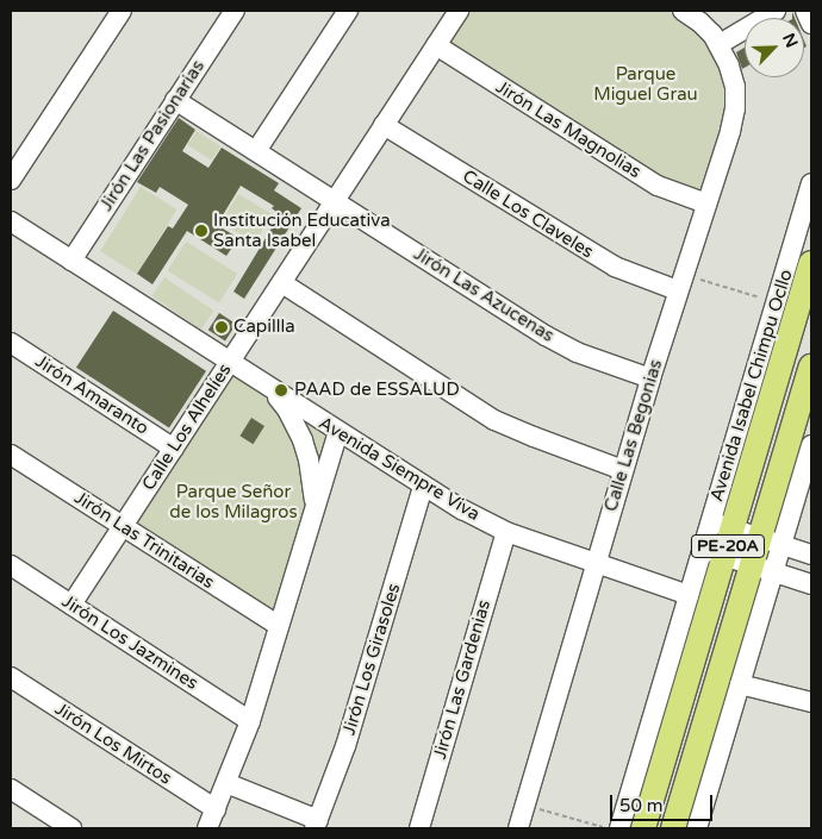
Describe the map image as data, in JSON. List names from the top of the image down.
{
  "streets": {
    "main road": ["Avenida Isabel Chimpu Ocllo", "PE-20A"],
    "street": [
      "Jirón Las Magnolias",
      "Jirón Las Pasionarias",
      "Calle Los Claveles",
      "Jirón Las Azucenas",
      "Jirón Amaranto",
      "Calle Los Alhelíes",
      "Calle Las Begonias",
      "Avenida Siempre Viva",
      "Jirón Las Trinitarias",
      "Jirón Los Jazmines",
      "Jirón Los Girasoles",
      "Jirón Las Gardenias",
      "Jirón Los Mirtos"
    ]
  },
  "crossings": [
    ["Jirón Las Magnolias", "Calle Los Alhelíes"],
    ["Jirón Las Magnolias", "Calle Las Begonias"],
    ["Jirón Las Pasionarias", "Jirón Las Azucenas"],
    ["Jirón Las Pasionarias", "Avenida Siempre Viva"],
    ["Calle Los Claveles", "Calle Los Alhelíes"],
    ["Calle Los Claveles", "Calle Las Begonias"],
    ["Jirón Las Azucenas", "Calle Los Alhelíes"],
    ["Jirón Las Azucenas", "Calle Las Begonias"],
    ["Avenida Isabel Chimpu Ocllo", "Avenida Siempre Viva"],
    ["Jirón Amaranto", "Calle Los Alhelíes"],
    ["Calle Los Alhelíes", "Avenida Siempre Viva"],
    ["Calle Los Alhelíes", "Jirón Las Trinitarias"],
    ["Calle Los Alhelíes", "Jirón Los Jazmines"],
    ["Calle Las Begonias", "Avenida Siempre Viva"],
    ["Avenida Siempre Viva", "Jirón Los Girasoles"],
    ["Avenida Siempre Viva", "Jirón Las Gardenias"]
  ],
  "parks": ["Parque Miguel Grau", "Parque Señor de los Milagros"],
  "places": ["Institución Educativa Santa Isabel", "Capillla", "PAAD de ESSALUD"],
  "scale_bar": "50 m",
  "north": "top right"
}
